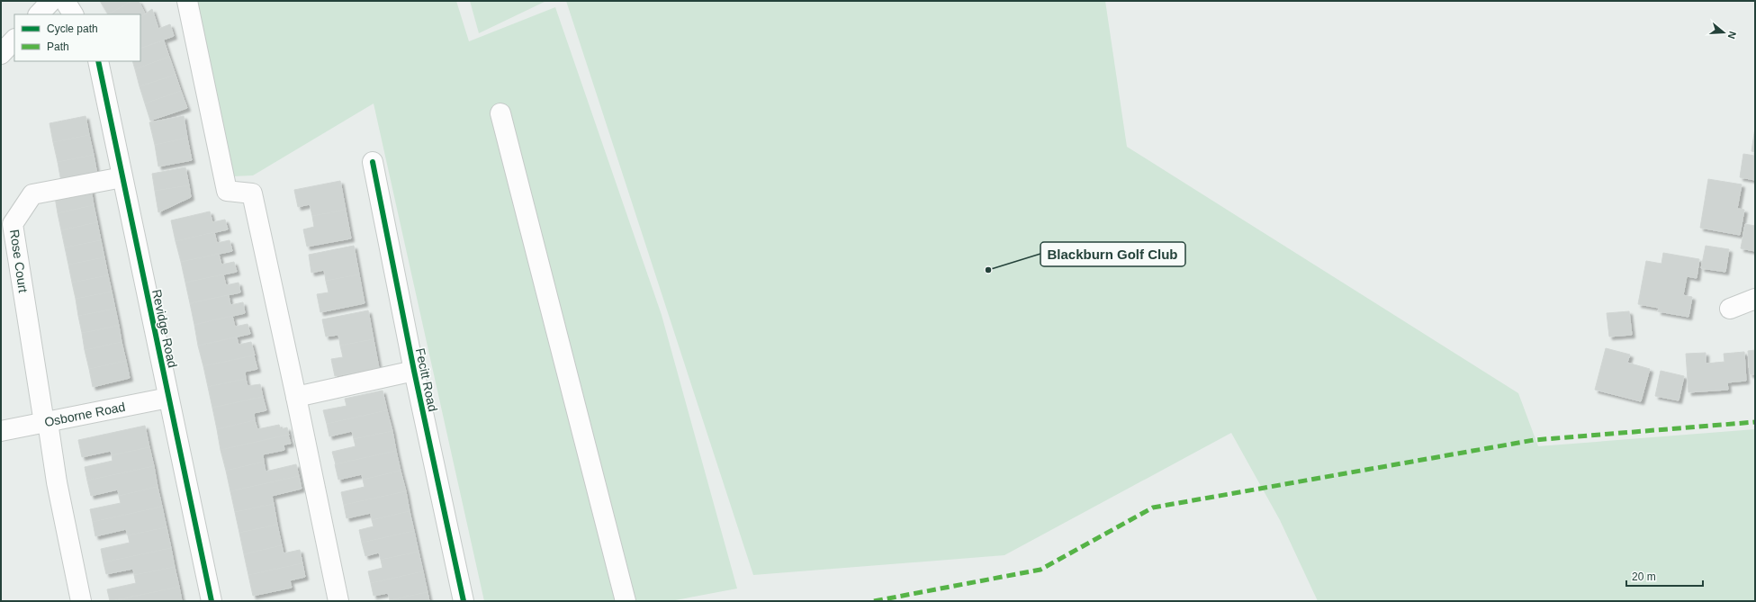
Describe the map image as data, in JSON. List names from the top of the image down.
{
  "streets": {
    "street": [
      "Rose Court",
      "Revidge Road",
      "Fecitt Road",
      "Osborne Road"
    ]
  },
  "crossings": [
    ["Rose Court", "Revidge Road"],
    ["Rose Court", "Osborne Road"],
    ["Revidge Road", "Osborne Road"]
  ],
  "places": ["Blackburn Golf Club"],
  "legend": ["Cycle path", "Path"],
  "scale_bar": "20 m",
  "north": "right"
}
